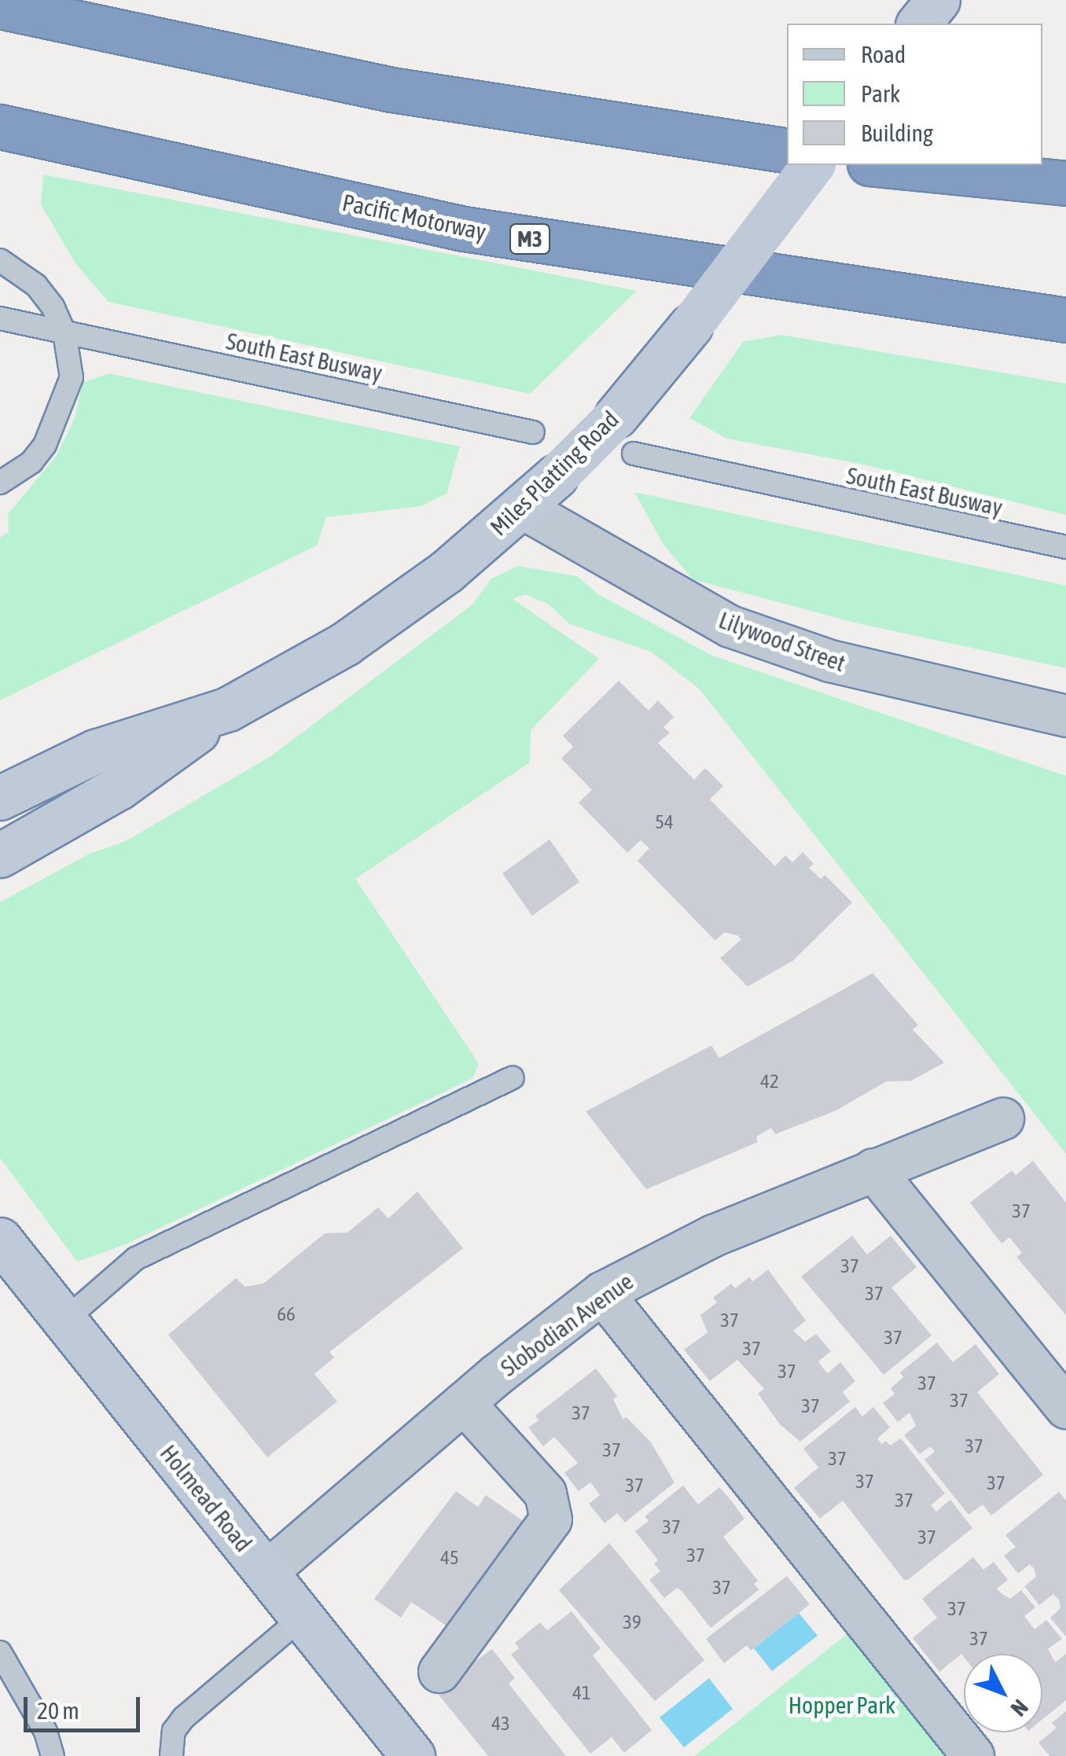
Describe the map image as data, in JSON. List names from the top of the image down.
{
  "streets": {
    "highway": ["Pacific Motorway", "M3"],
    "main road": ["Miles Platting Road", "Holmead Road"],
    "street": ["Lilywood Street", "Slobodian Avenue"],
    "lane": ["South East Busway"]
  },
  "crossings": [
    ["South East Busway", "Miles Platting Road"],
    ["Miles Platting Road", "Lilywood Street"],
    ["Slobodian Avenue", "Holmead Road"]
  ],
  "parks": ["Hopper Park"],
  "house_numbers": [
    "54",
    "42",
    "37",
    "37",
    "37",
    "66",
    "37",
    "37",
    "37",
    "37",
    "37",
    "37",
    "37",
    "37",
    "37",
    "37",
    "37",
    "37",
    "37",
    "37",
    "37",
    "37",
    "37",
    "37",
    "45",
    "37",
    "37",
    "39",
    "37",
    "41",
    "43"
  ],
  "legend": ["Road", "Park", "Building"],
  "scale_bar": "20 m",
  "north": "bottom right"
}
